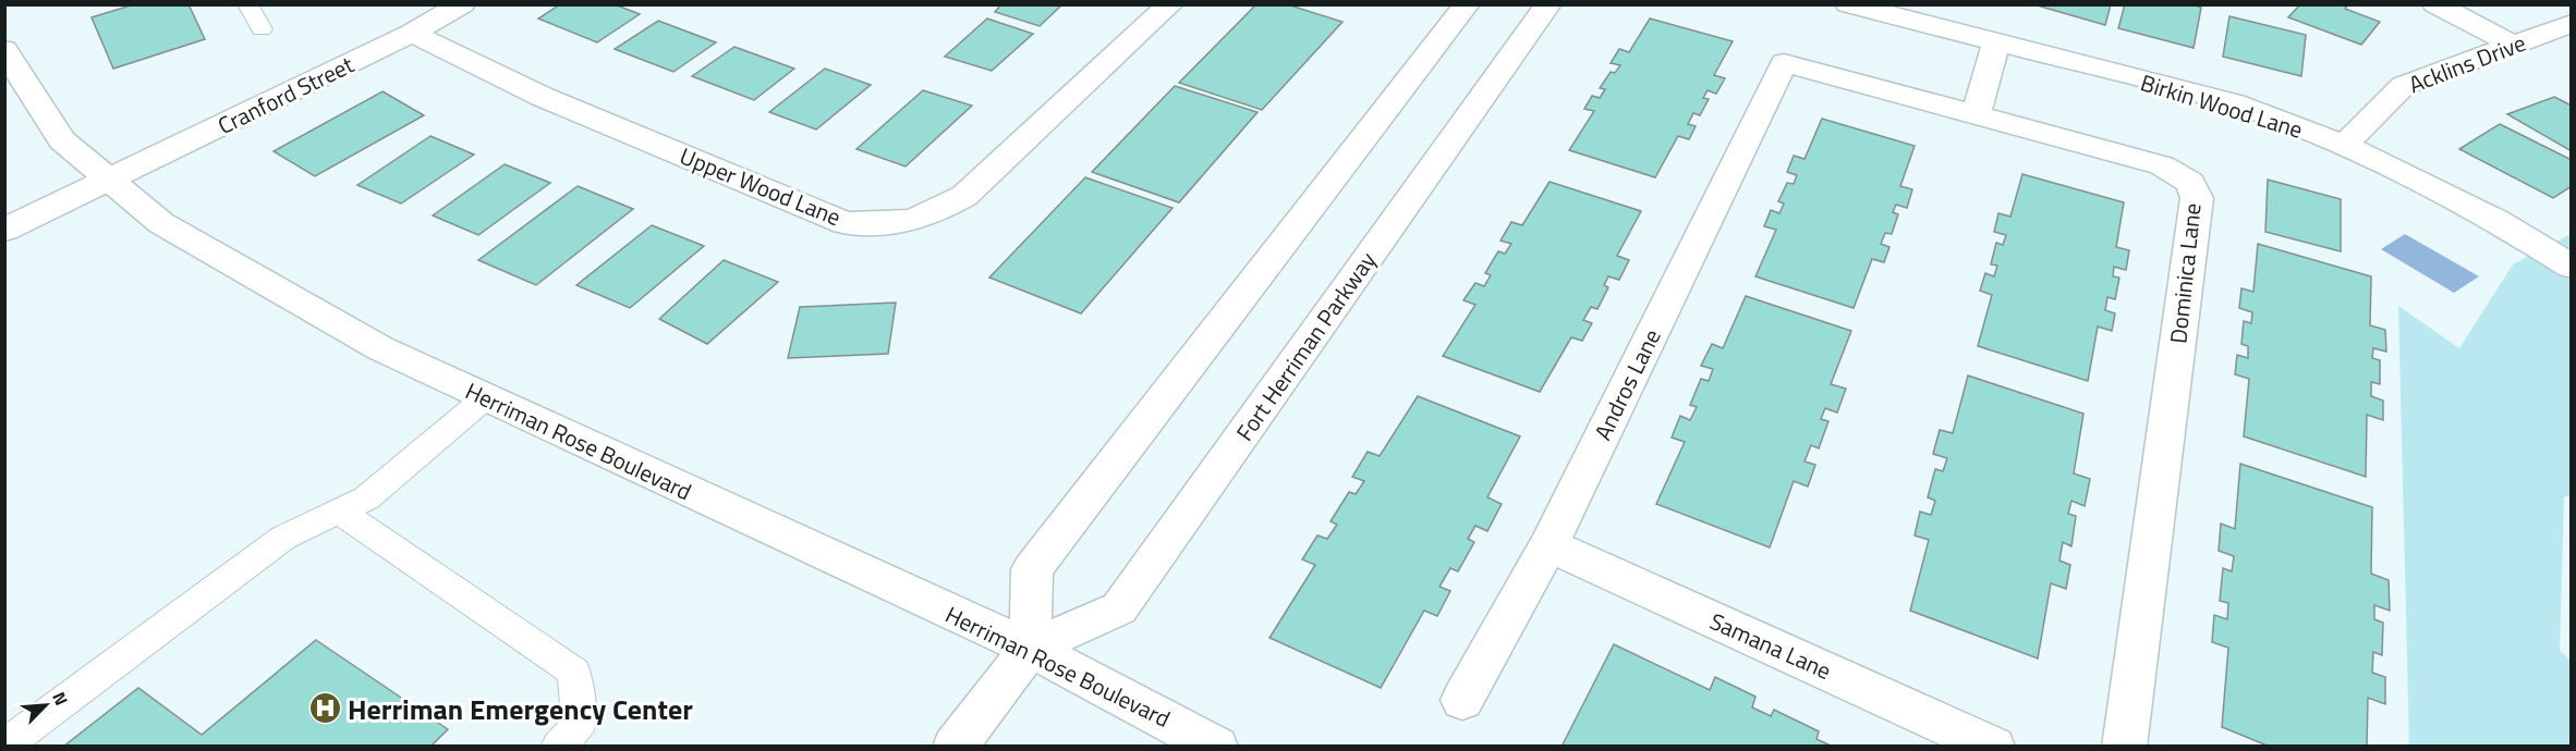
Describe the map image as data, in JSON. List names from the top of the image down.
{
  "streets": {
    "street": [
      "Acklins Drive",
      "Cranford Street",
      "Birkin Wood Lane",
      "Upper Wood Lane",
      "Dominica Lane",
      "Fort Herriman Parkway",
      "Andros Lane",
      "Herriman Rose Boulevard",
      "Samana Lane"
    ]
  },
  "crossings": [
    ["Acklins Drive", "Birkin Wood Lane"],
    ["Cranford Street", "Upper Wood Lane"],
    ["Cranford Street", "Herriman Rose Boulevard"],
    ["Dominica Lane", "Andros Lane"],
    ["Fort Herriman Parkway", "Herriman Rose Boulevard"],
    ["Andros Lane", "Samana Lane"]
  ],
  "places": {
    "hospital": ["Herriman Emergency Center"]
  },
  "north": "top right"
}
